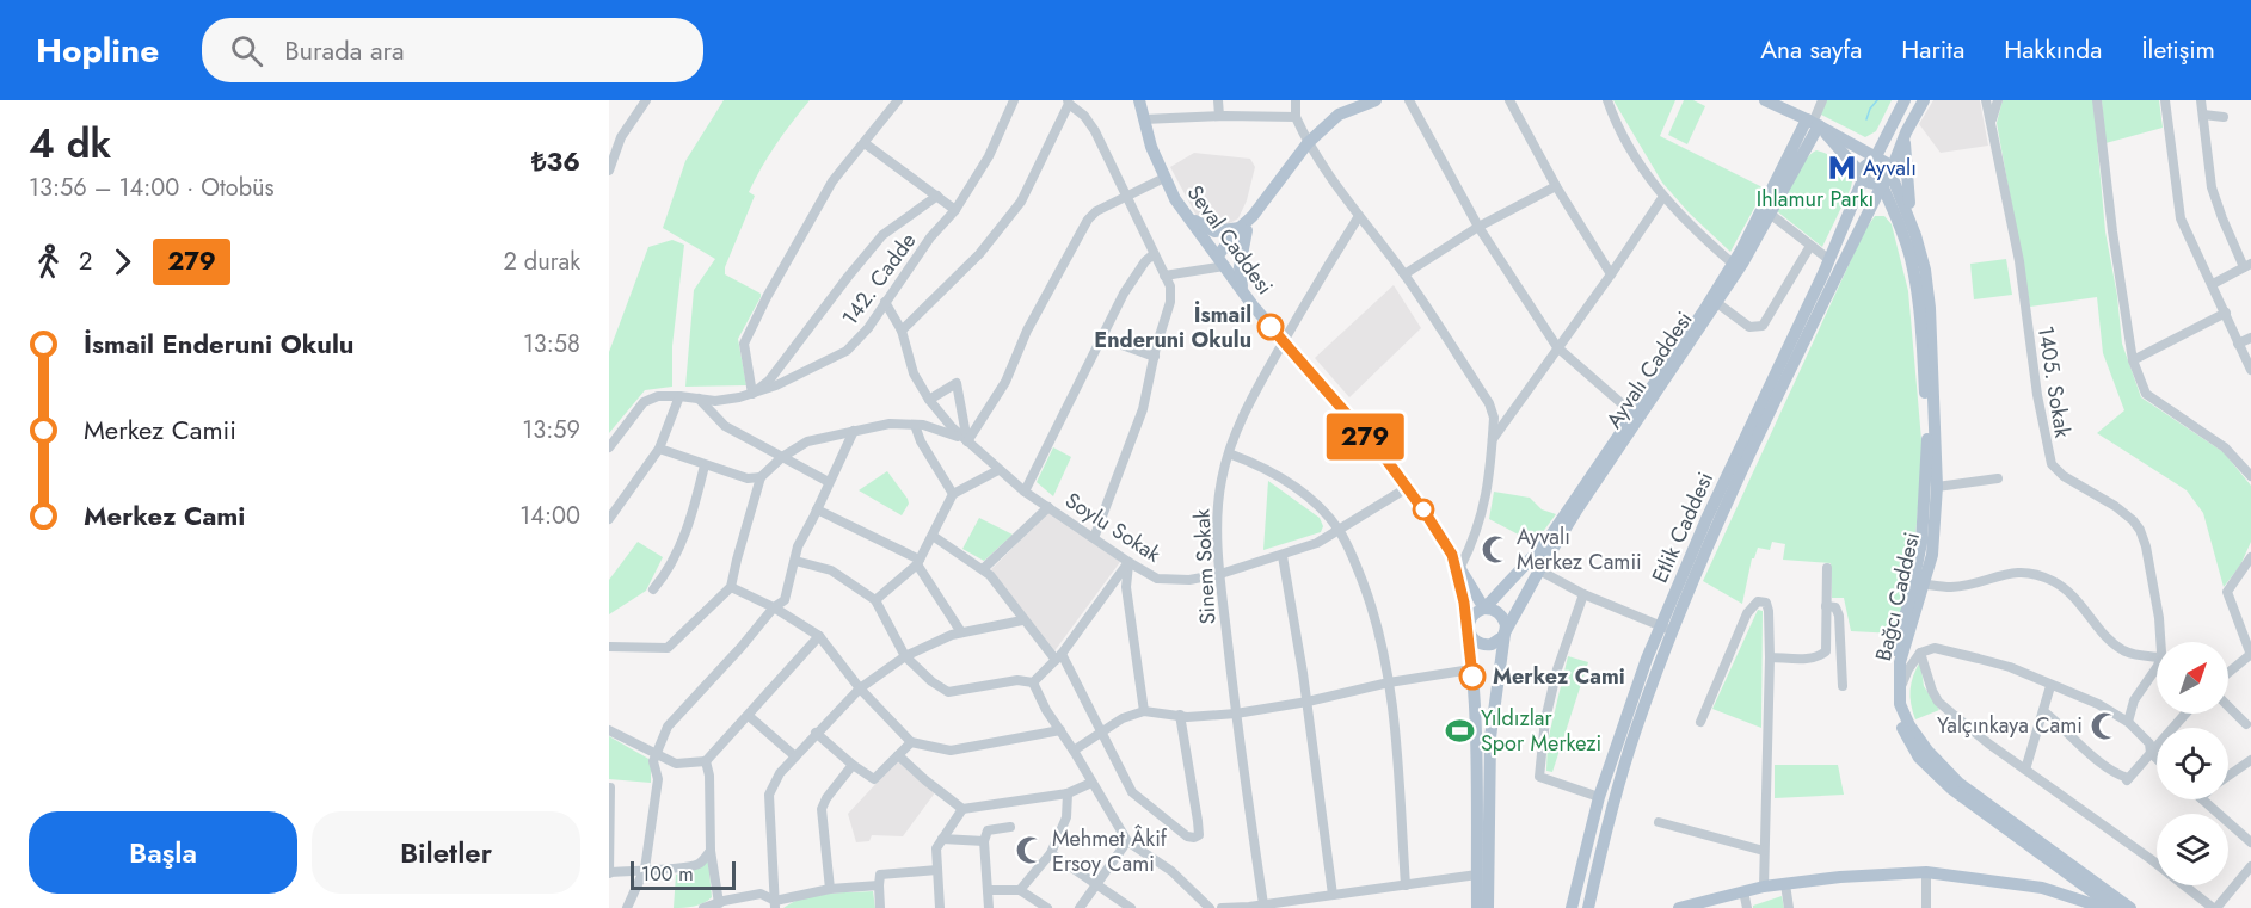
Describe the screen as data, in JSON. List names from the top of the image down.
{
  "streets": {
    "main road": [
      "Seval Caddesi",
      "Ayvalı Caddesi",
      "Etlik Caddesi",
      "Bağcı Caddesi"
    ],
    "street": [
      "142. Cadde",
      "1405. Sokak",
      "Soylu Sokak",
      "Sinem Sokak"
    ]
  },
  "crossings": [
    ["Seval Caddesi", "Ayvalı Caddesi"],
    ["Seval Caddesi", "Soylu Sokak"],
    ["Seval Caddesi", "Sinem Sokak"],
    ["142. Cadde", "Soylu Sokak"],
    ["Soylu Sokak", "Sinem Sokak"],
    ["Etlik Caddesi", "Bağcı Caddesi"]
  ],
  "parks": ["Ihlamur Parkı"],
  "places": {
    "metro station": ["Ayvalı"],
    "other": ["İsmail Enderuni Okulu", "Merkez Cami"],
    "mosque": ["Ayvalı Merkez Camii", "Yalçınkaya Cami", "Mehmet Âkif Ersoy Cami"],
    "sports": ["Yıldızlar Spor Merkezi"]
  },
  "lines": ["bus line 279"],
  "scale_bar": "100 m",
  "north": "top right",
  "page": {
    "header": "Hopline",
    "search": "Burada ara",
    "nav": [
      "Ana sayfa",
      "Harita",
      "Hakkında",
      "İletişim"
    ],
    "heading": ["4 dk", "13:56 – 14:00 · Otobüs", "₺36"],
    "on_map": "279",
    "legs": ["2", "279", "2 durak"],
    "list": [
      {
        "name": "İsmail Enderuni Okulu",
        "value": "13:58"
      },
      {
        "name": "Merkez Camii",
        "value": "13:59"
      },
      {
        "name": "Merkez Cami",
        "value": "14:00"
      }
    ],
    "buttons": ["Başla", "Biletler"],
    "scale": "100 m"
  }
}
